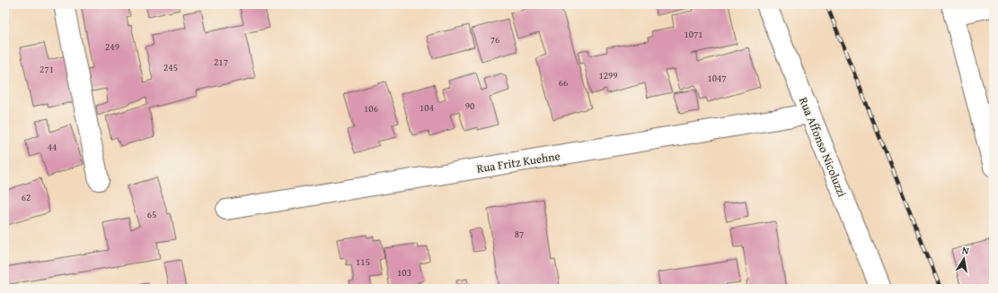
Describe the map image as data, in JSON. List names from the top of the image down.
{
  "streets": {
    "street": ["Rua Affonso Nicoluzzi", "Rua Fritz Kuehne"]
  },
  "crossings": [
    ["Rua Affonso Nicoluzzi", "Rua Fritz Kuehne"]
  ],
  "house_numbers": [
    "1071",
    "76",
    "249",
    "217",
    "245",
    "271",
    "1299",
    "1047",
    "66",
    "90",
    "104",
    "106",
    "44",
    "62",
    "65",
    "87",
    "115",
    "103"
  ],
  "north": "top"
}
